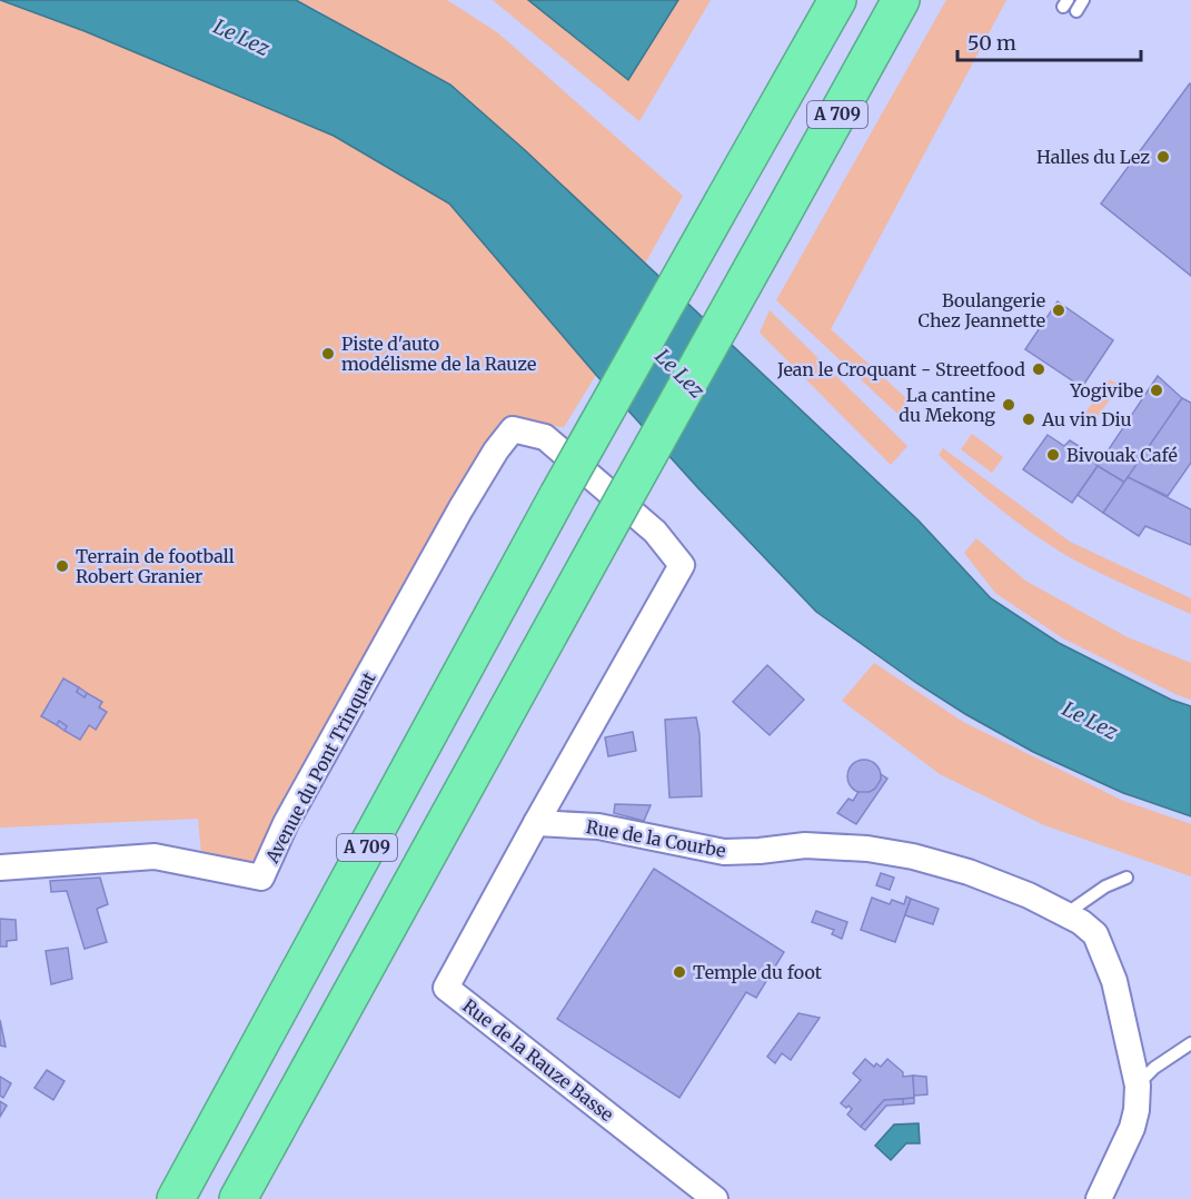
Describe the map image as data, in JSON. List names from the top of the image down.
{
  "streets": {
    "highway": ["A 709"],
    "street": ["Avenue du Pont Trinquat", "Rue de la Courbe", "Rue de la Rauze Basse"]
  },
  "crossings": [
    ["Avenue du Pont Trinquat", "Rue de la Courbe"],
    ["Avenue du Pont Trinquat", "Rue de la Rauze Basse"],
    ["Rue de la Courbe", "Rue de la Rauze Basse"]
  ],
  "water": ["Le Lez"],
  "places": [
    "Halles du Lez",
    "Boulangerie Chez Jeannette",
    "Piste d'auto modélisme de la Rauze",
    "Jean le Croquant - Streetfood",
    "Yogivibe",
    "La cantine du Mekong",
    "Au vin Diu",
    "Bivouak Café",
    "Terrain de football Robert Granier",
    "Temple du foot"
  ],
  "scale_bar": "50 m"
}
